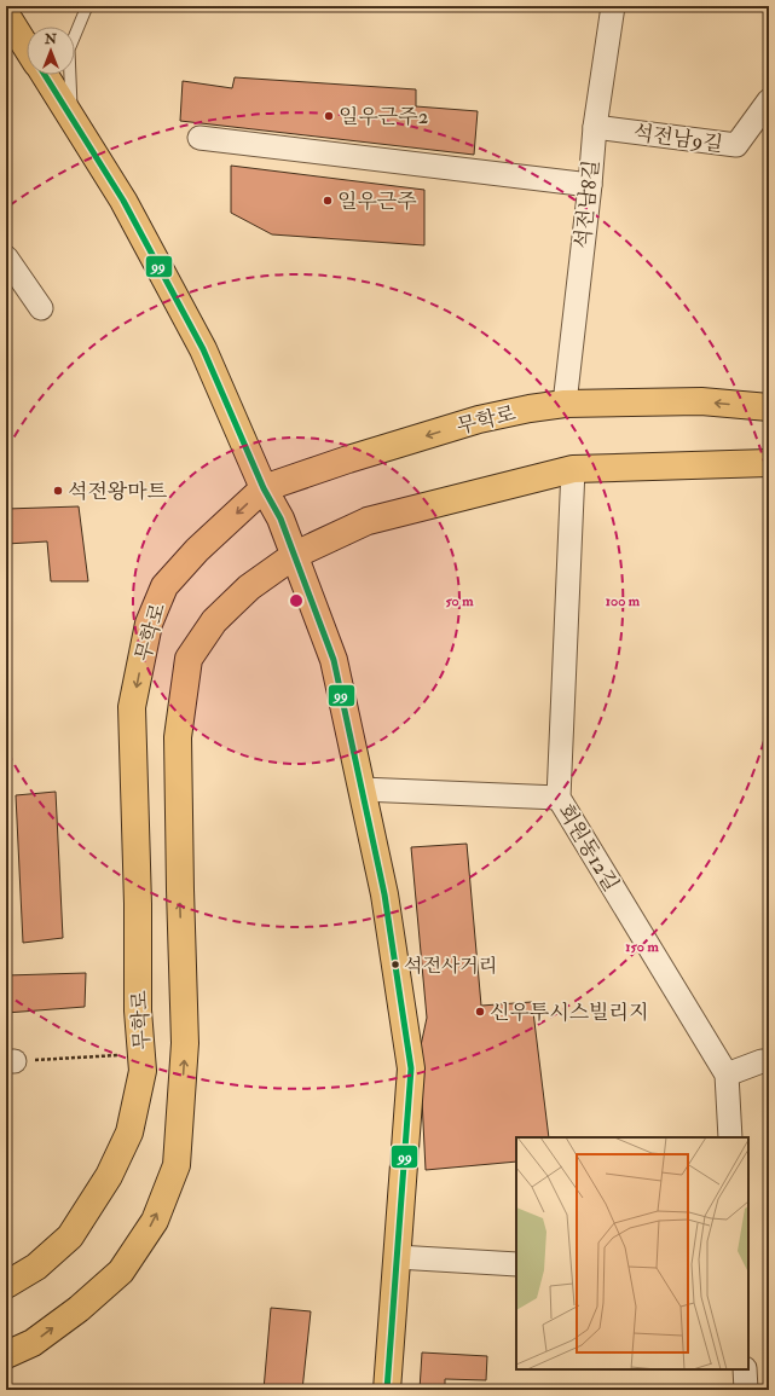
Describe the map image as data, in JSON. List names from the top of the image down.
{
  "streets": {
    "main road": ["무학로"],
    "street": ["석전남9길", "석전남8길", "회원동12길"]
  },
  "crossings": [
    ["석전남9길", "석전남8길"],
    ["석전남8길", "무학로"],
    ["무학로", "회원동12길"]
  ],
  "places": [
    "일우근주2",
    "일우근주",
    "석전왕마트",
    "석전사거리",
    "신우투시스빌리지"
  ],
  "lines": ["transit line 99"],
  "north": "top",
  "rings": ["50 m", "100 m", "150 m"]
}
